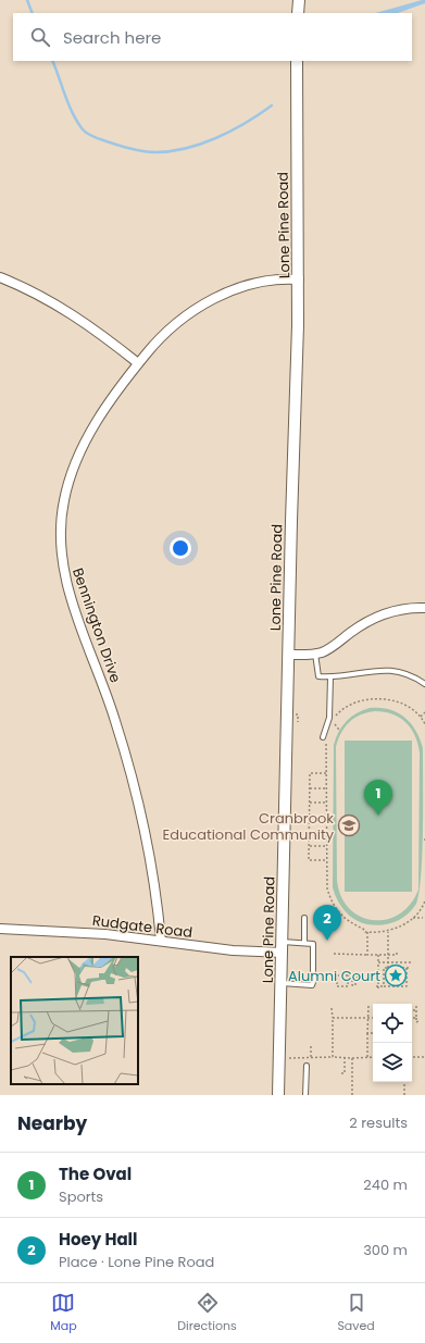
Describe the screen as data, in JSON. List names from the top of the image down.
{
  "streets": {
    "street": ["Lone Pine Road", "Bennington Drive", "Rudgate Road"]
  },
  "crossings": [
    ["Lone Pine Road", "Bennington Drive"],
    ["Lone Pine Road", "Rudgate Road"],
    ["Bennington Drive", "Rudgate Road"]
  ],
  "places": {
    "school or university": ["Cranbrook Educational Community"],
    "place": ["Alumni Court"]
  },
  "page": {
    "search": "Search here",
    "pins": ["1", "2"],
    "heading": ["Nearby", "2 results"],
    "list": [
      {
        "mark": "1",
        "name": "The Oval",
        "note": "Sports",
        "value": "240 m"
      },
      {
        "mark": "2",
        "name": "Hoey Hall",
        "note": "Place · Lone Pine Road",
        "value": "300 m"
      }
    ],
    "nav": ["Map", "Directions", "Saved"]
  }
}
